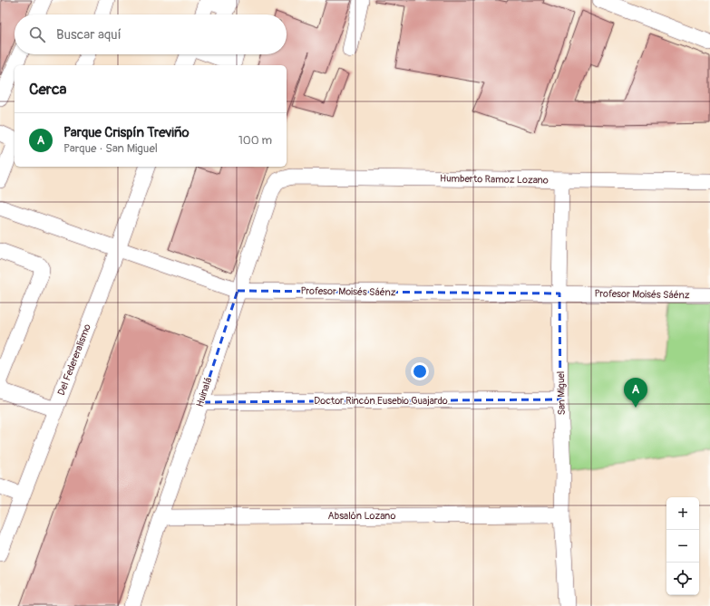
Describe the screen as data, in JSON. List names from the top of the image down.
{
  "streets": {
    "street": [
      "Humberto Ramoz Lozano",
      "Profesor Moisés Sáénz",
      "Del Federeralismo",
      "Huinalá",
      "San Miguel",
      "Doctor Rincón Eusebio Guajardo",
      "Absalón Lozano"
    ]
  },
  "crossings": [
    ["Humberto Ramoz Lozano", "Huinalá"],
    ["Humberto Ramoz Lozano", "San Miguel"],
    ["Profesor Moisés Sáénz", "Del Federeralismo"],
    ["Profesor Moisés Sáénz", "Huinalá"],
    ["Profesor Moisés Sáénz", "San Miguel"],
    ["Huinalá", "Doctor Rincón Eusebio Guajardo"],
    ["Huinalá", "Absalón Lozano"],
    ["San Miguel", "Doctor Rincón Eusebio Guajardo"],
    ["San Miguel", "Absalón Lozano"]
  ],
  "page": {
    "search": "Buscar aquí",
    "heading": "Cerca",
    "list": [
      {
        "mark": "A",
        "name": "Parque Crispín Treviño",
        "note": "Parque · San Miguel",
        "value": "100 m"
      }
    ],
    "pins": "A",
    "map_buttons": ["+", "−"]
  }
}
